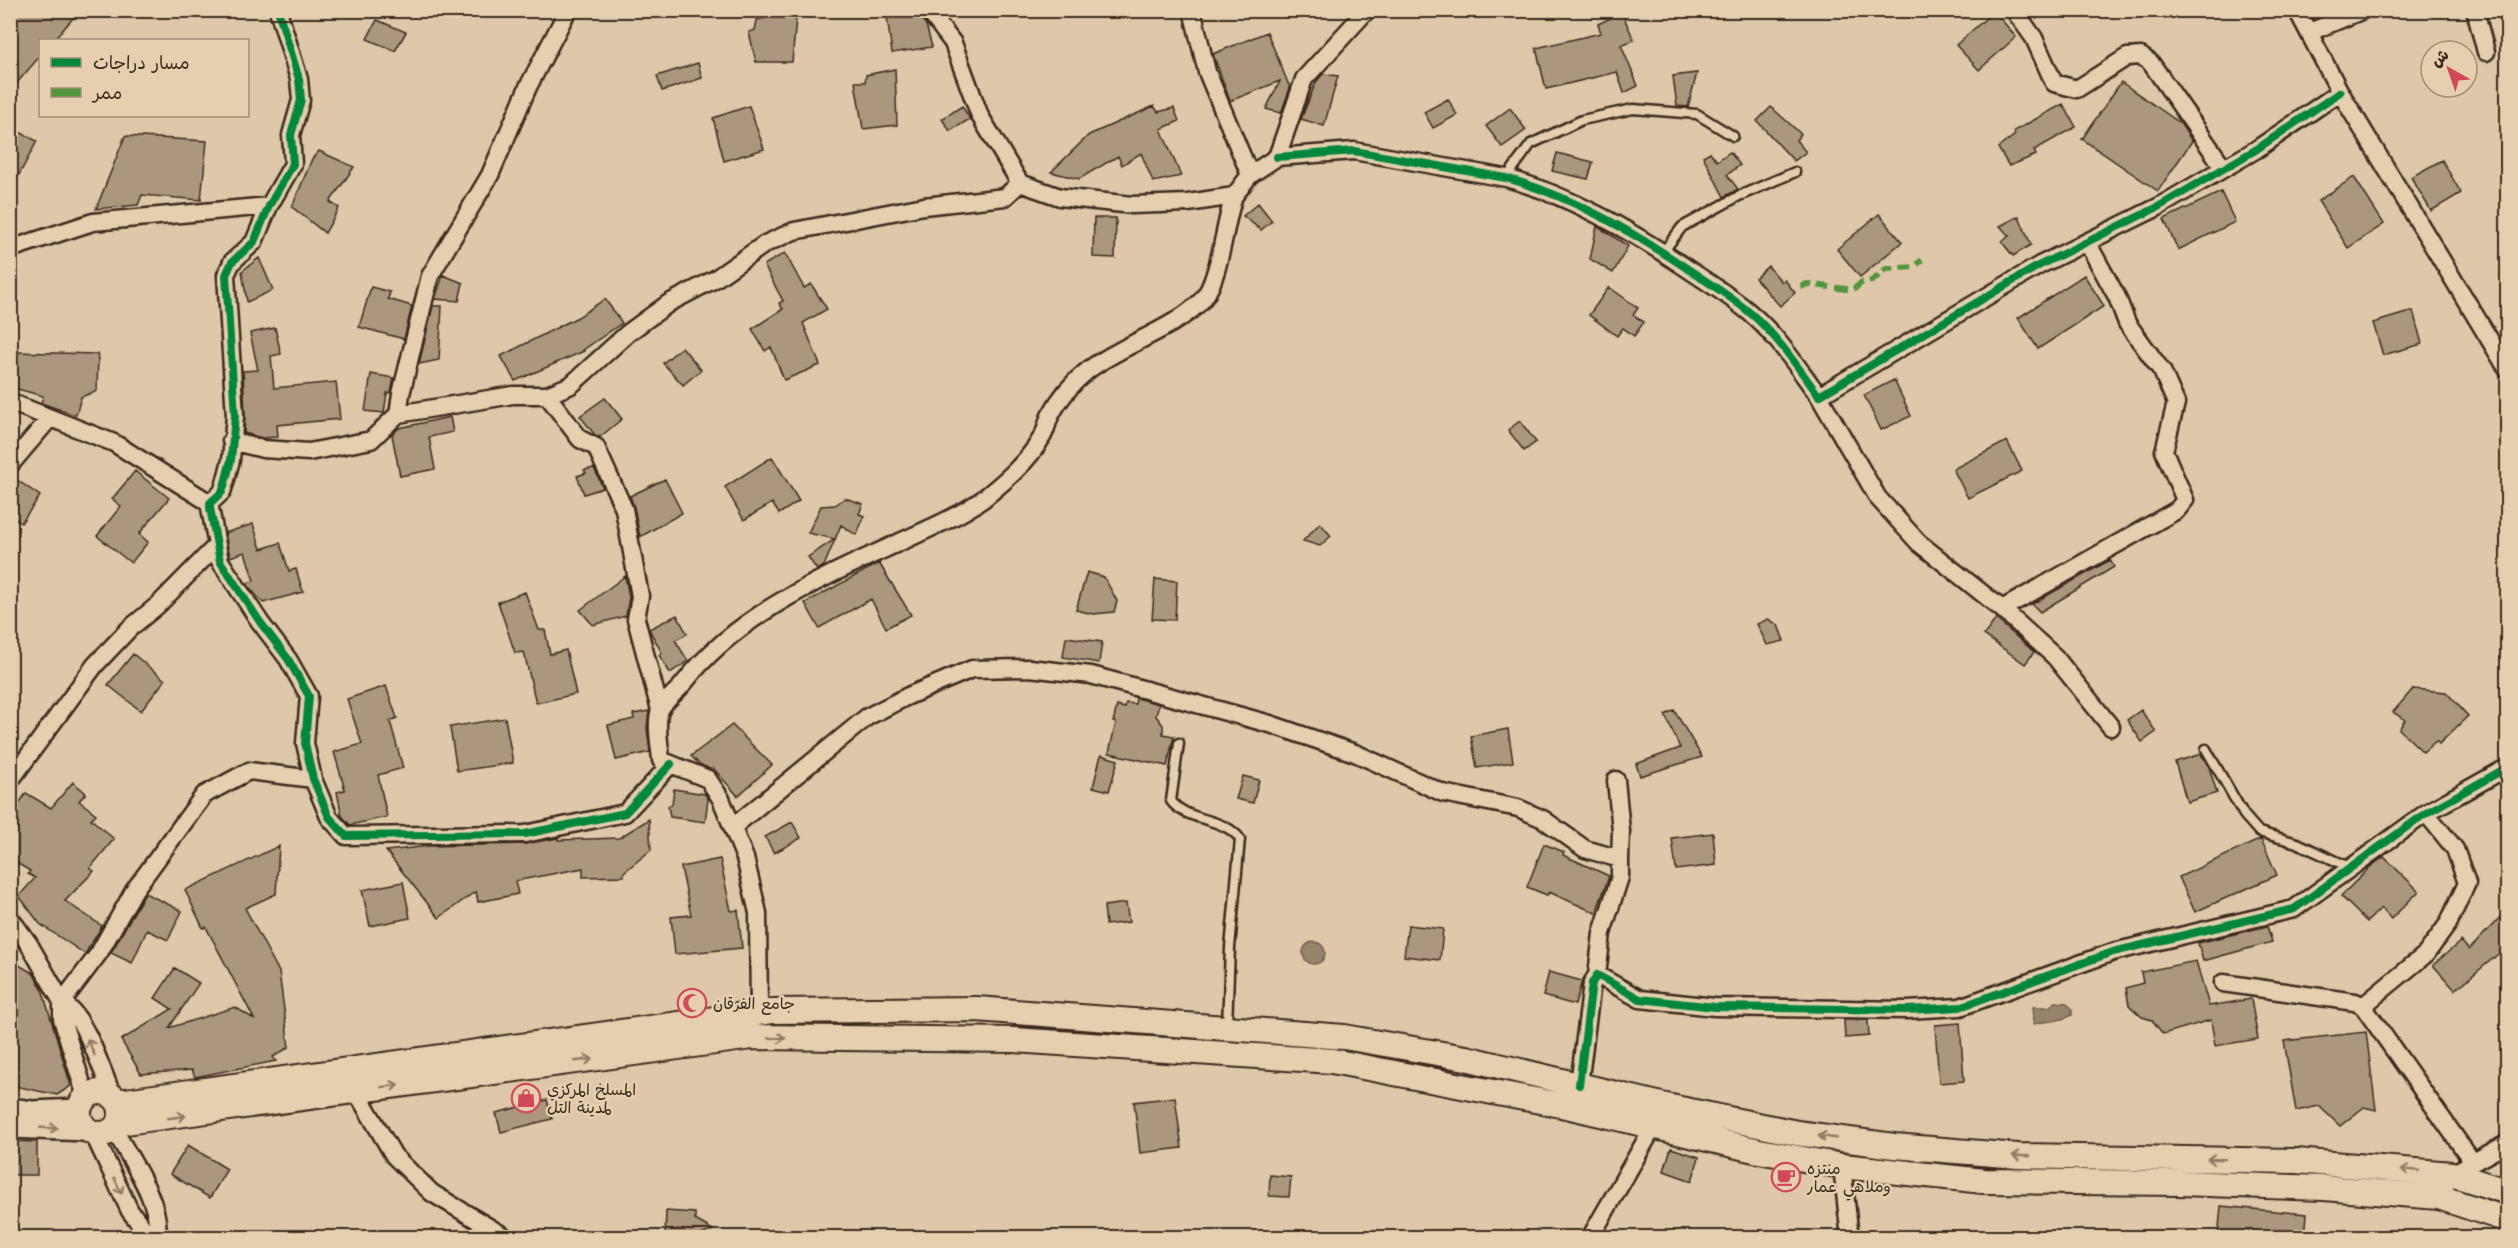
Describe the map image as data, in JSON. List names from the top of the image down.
{
  "places": {
    "mosque": ["جامع الفرقان"],
    "shop": ["المسلخ المركزي لمدينة التل"],
    "cafe": ["منتزه وملاهي عمار"]
  },
  "legend": ["مسار دراجات", "ممر"],
  "north": "top left"
}
